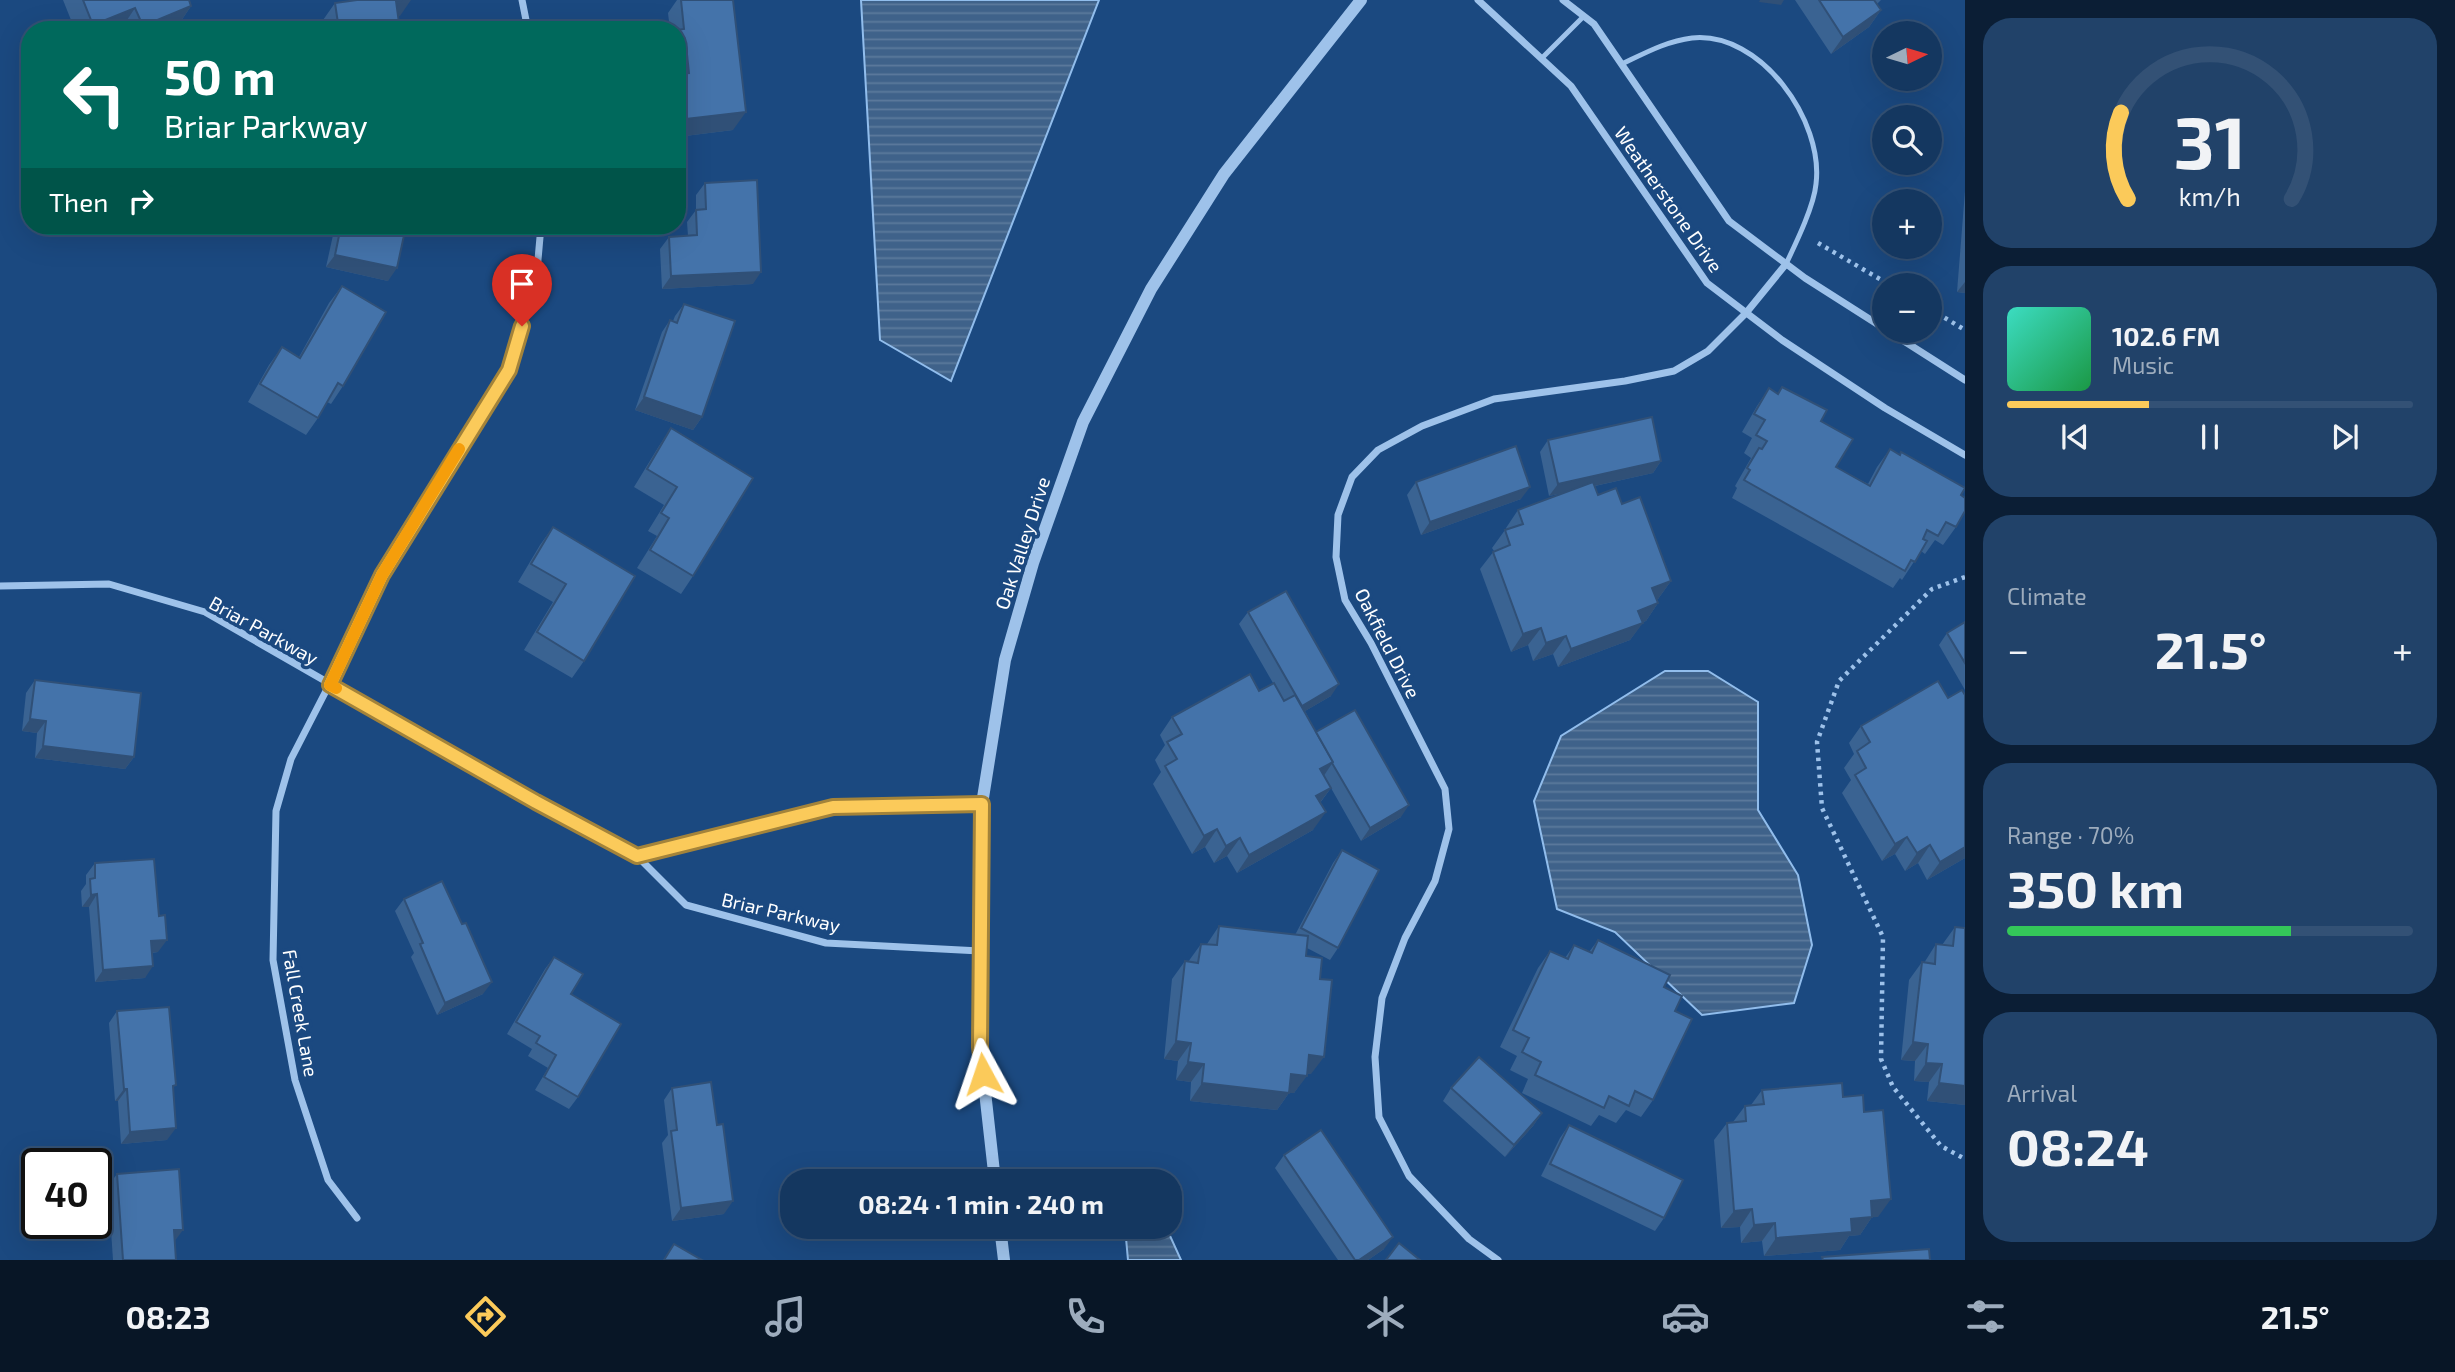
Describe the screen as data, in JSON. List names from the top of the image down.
{
  "streets": {
    "street": [
      "Weatherstone Drive",
      "Oak Valley Drive",
      "Briar Parkway",
      "Oakfield Drive",
      "Fall Creek Lane"
    ]
  },
  "crossings": [
    ["Weatherstone Drive", "Oakfield Drive"],
    ["Oak Valley Drive", "Briar Parkway"],
    ["Briar Parkway", "Fall Creek Lane"]
  ],
  "north": "right",
  "page": {
    "map_buttons": ["+", "−"],
    "turn": ["50 m", "Briar Parkway"],
    "then": "Then",
    "song": ["102.6 FM", "Music"],
    "tile": [
      "Climate",
      ["Range · 70%", "350 km"],
      ["Arrival", "08:24"]
    ],
    "heat": ["−", "21.5°", "+"],
    "limit": "40",
    "trip": "08:24 · 1 min · 240 m",
    "tabs": ["08:23", "21.5°"],
    "gauge": ["31", "km/h"]
  }
}
